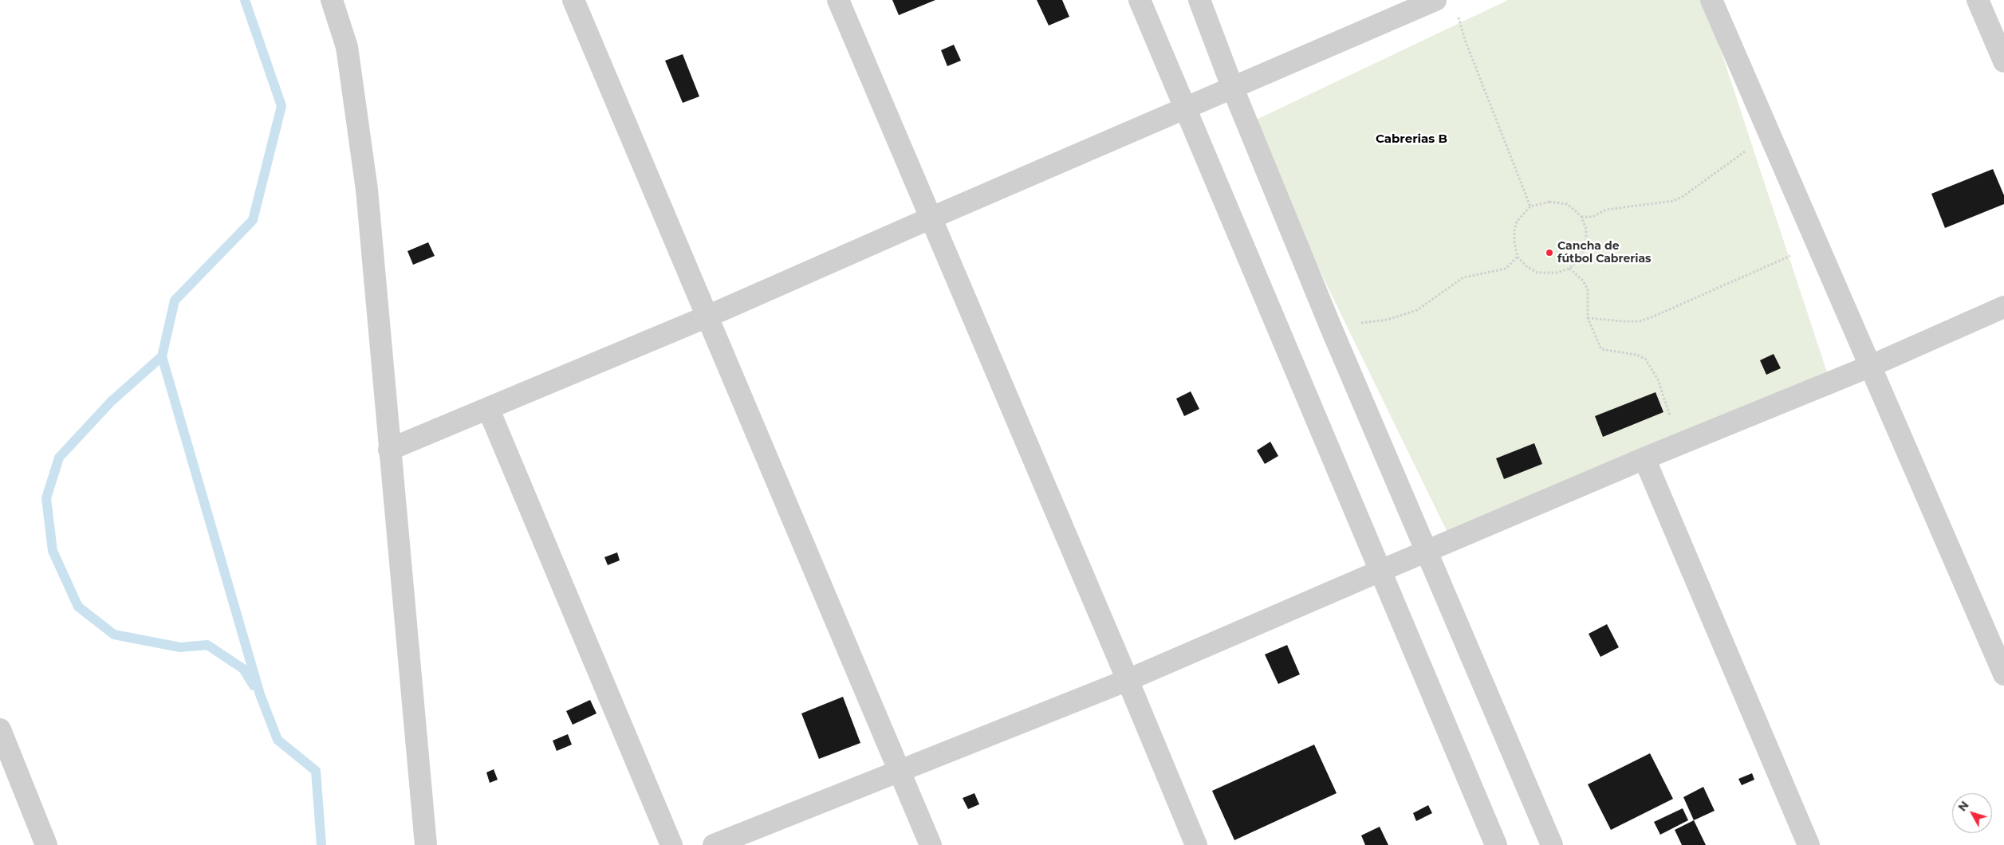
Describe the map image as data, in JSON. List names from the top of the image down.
{
  "districts": ["Cabrerias B"],
  "places": ["Cancha de fútbol Cabrerias"],
  "north": "top left"
}
